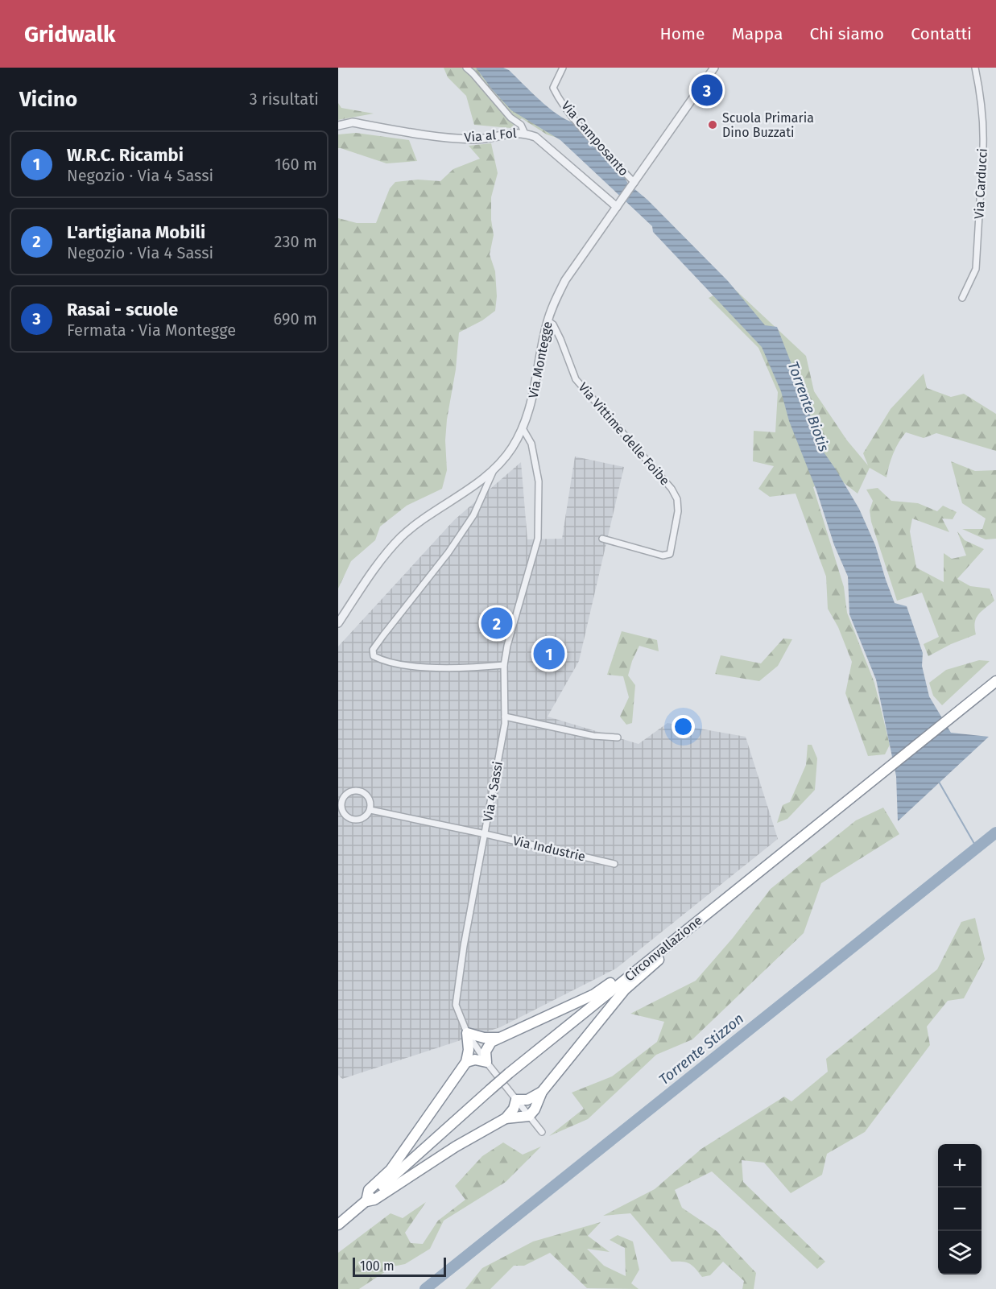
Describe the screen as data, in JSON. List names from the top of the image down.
{
  "streets": {
    "highway": ["Circonvallazione"],
    "street": [
      "Via al Fol",
      "Via Camposanto",
      "Via Carducci",
      "Via Montegge",
      "Via Vittime delle Foibe",
      "Via 4 Sassi",
      "Via Industrie"
    ]
  },
  "crossings": [
    ["Via al Fol", "Via Montegge"],
    ["Via Camposanto", "Via Montegge"],
    ["Via Montegge", "Via Vittime delle Foibe"],
    ["Via Montegge", "Via 4 Sassi"],
    ["Via 4 Sassi", "Via Industrie"]
  ],
  "water": ["Torrente Biotis", "Torrente Stizzon"],
  "places": ["Scuola Primaria Dino Buzzati"],
  "scale_bar": "100 m",
  "page": {
    "header": "Gridwalk",
    "nav": [
      "Home",
      "Mappa",
      "Chi siamo",
      "Contatti"
    ],
    "heading": ["Vicino", "3 risultati"],
    "pins": ["3", "2", "1"],
    "list": [
      {
        "mark": "1",
        "name": "W.R.C. Ricambi",
        "note": "Negozio · Via 4 Sassi",
        "value": "160 m"
      },
      {
        "mark": "2",
        "name": "L'artigiana Mobili",
        "note": "Negozio · Via 4 Sassi",
        "value": "230 m"
      },
      {
        "mark": "3",
        "name": "Rasai - scuole",
        "note": "Fermata · Via Montegge",
        "value": "690 m"
      }
    ],
    "map_buttons": ["+", "−"],
    "scale": "100 m"
  }
}
